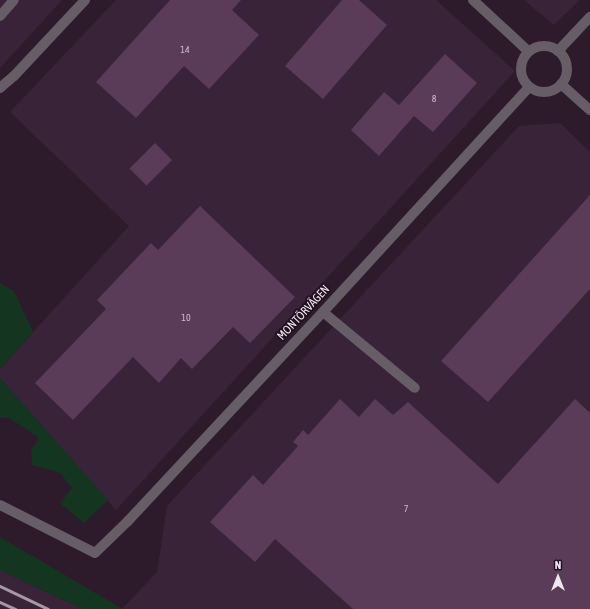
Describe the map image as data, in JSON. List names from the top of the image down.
{
  "streets": {
    "street": ["MONTÖRVÄGEN"]
  },
  "house_numbers": [
    "14",
    "8",
    "10",
    "7"
  ],
  "north": "top"
}
